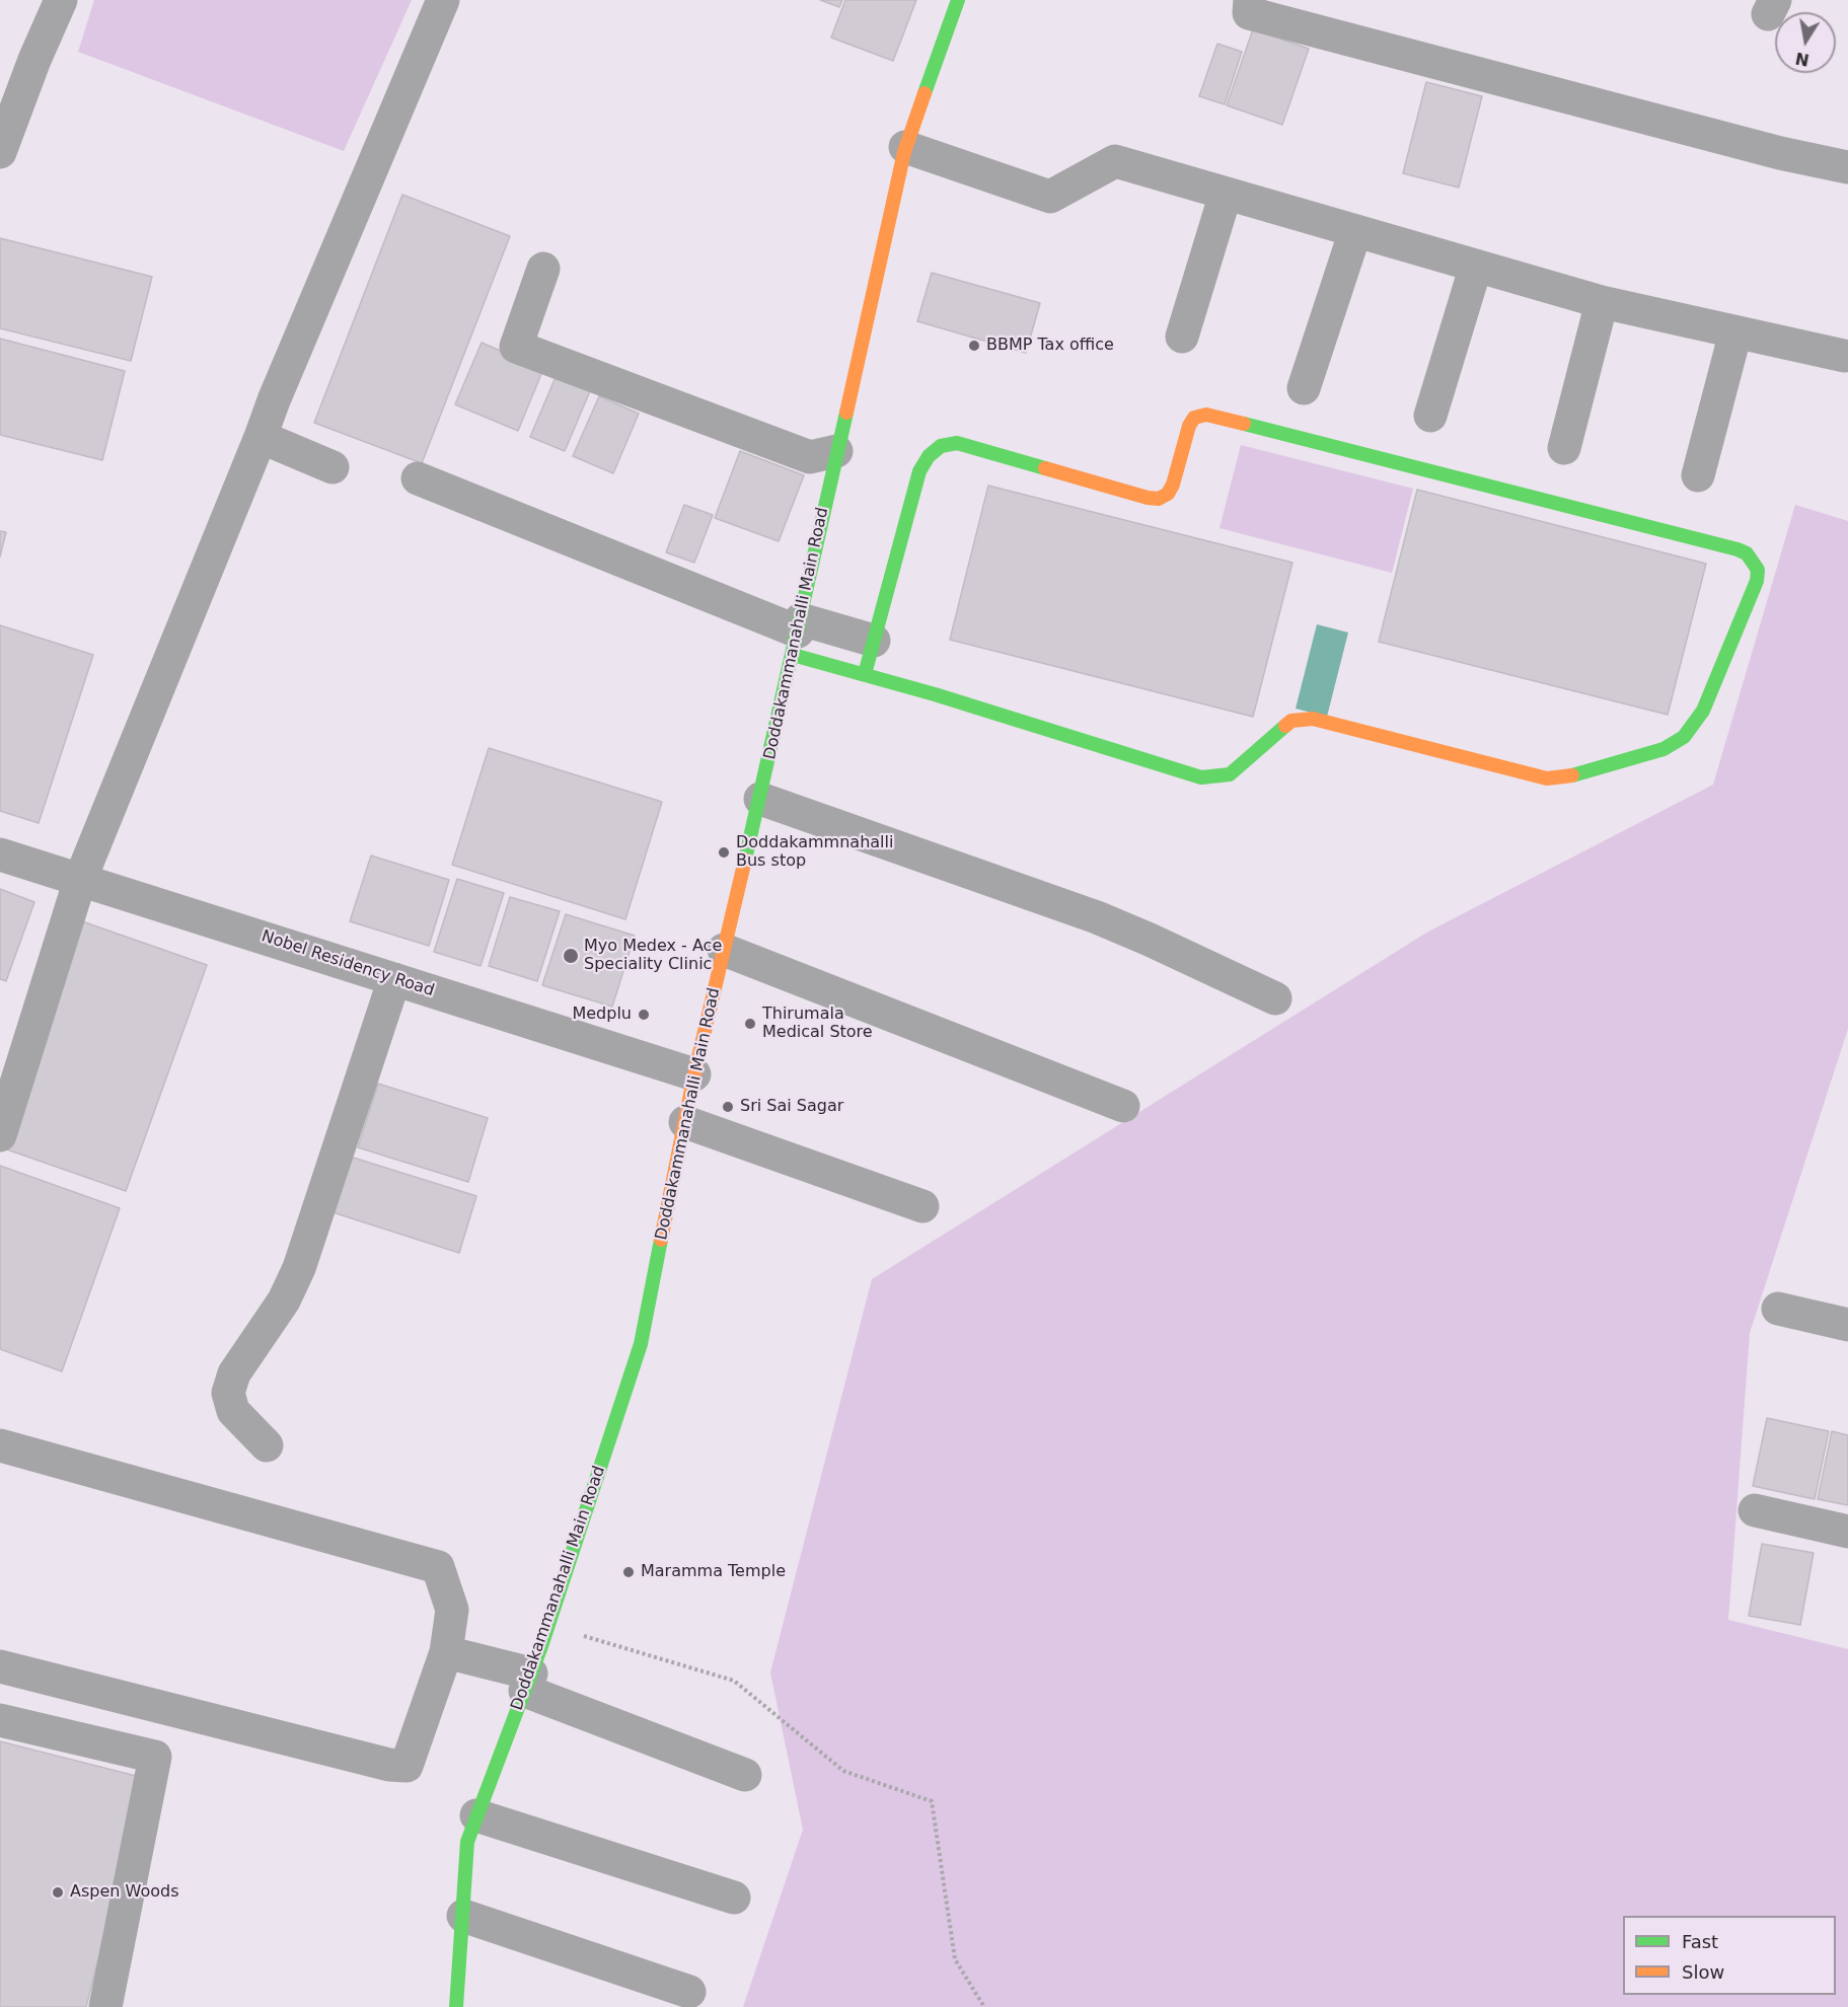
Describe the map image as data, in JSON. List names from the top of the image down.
{
  "streets": {
    "street": ["Doddakammanahalli Main Road", "Nobel Residency Road"]
  },
  "crossings": [
    ["Doddakammanahalli Main Road", "Nobel Residency Road"]
  ],
  "places": [
    "BBMP Tax office",
    "Doddakammnahalli Bus stop",
    "Myo Medex - Ace Speciality Clinic",
    "Medplu",
    "Thirumala Medical Store",
    "Sri Sai Sagar",
    "Maramma Temple",
    "Aspen Woods"
  ],
  "legend": ["Fast", "Slow"],
  "north": "bottom"
}
